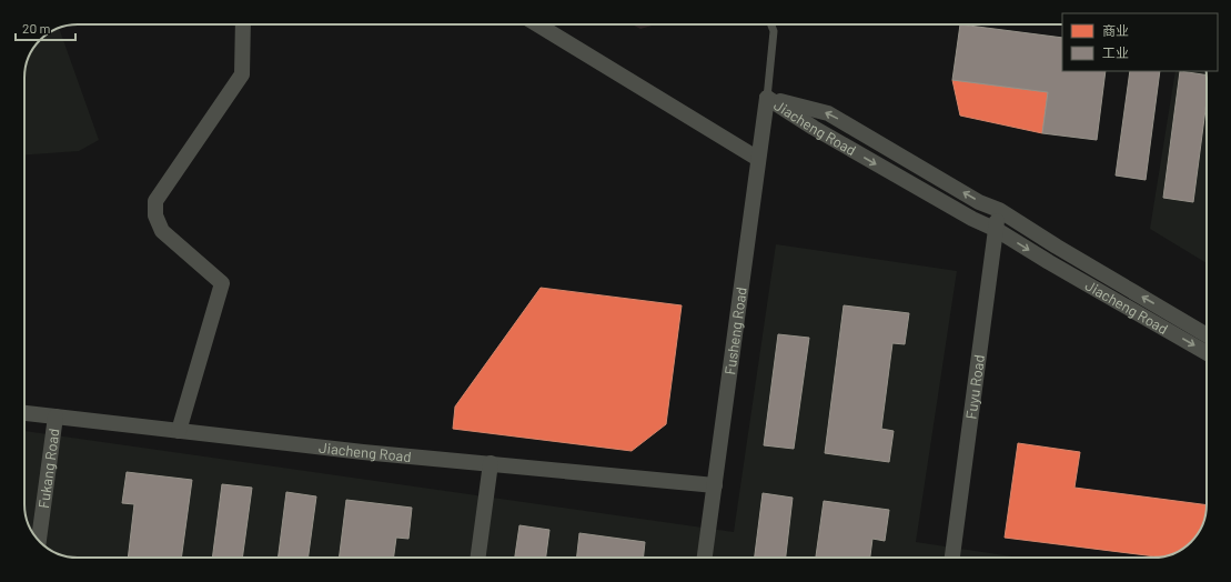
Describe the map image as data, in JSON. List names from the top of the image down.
{
  "streets": {
    "street": [
      "Jiacheng Road",
      "Fusheng Road",
      "Fuyu Road",
      "Fukang Road"
    ]
  },
  "crossings": [
    ["Jiacheng Road", "Fusheng Road"],
    ["Jiacheng Road", "Fuyu Road"],
    ["Jiacheng Road", "Fukang Road"]
  ],
  "legend": ["商业", "工业"],
  "scale_bar": "20 m"
}
